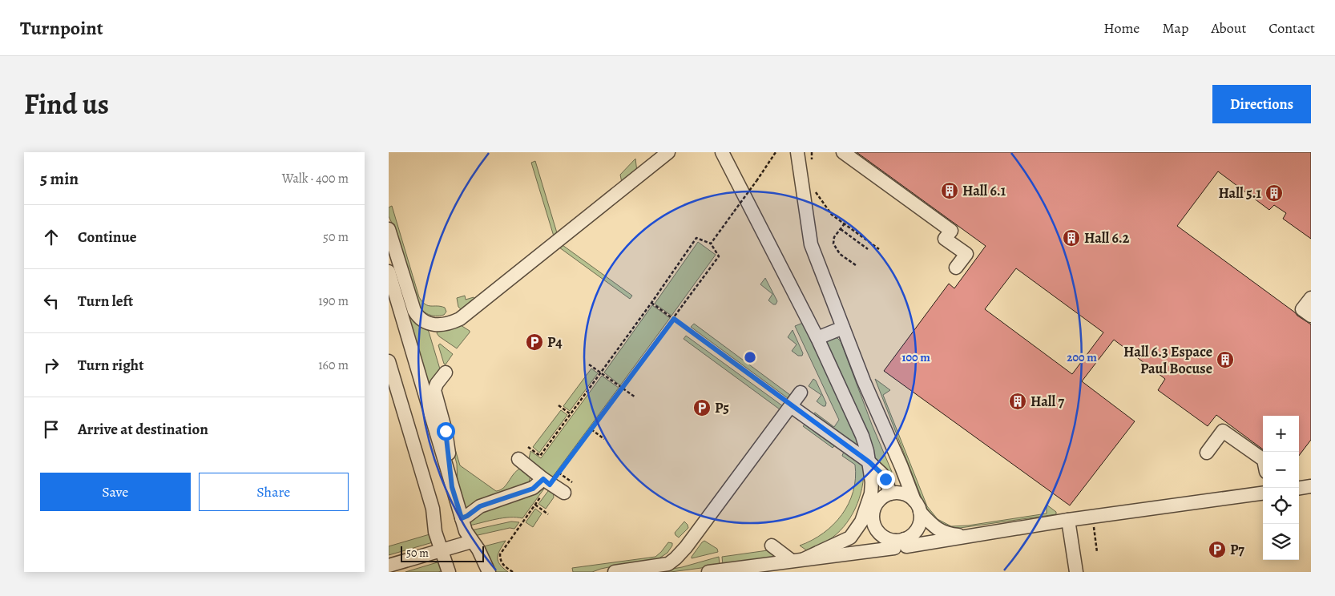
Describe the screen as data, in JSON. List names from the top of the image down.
{
  "places": {
    "building": [
      "Hall 6.1",
      "Hall 5.1",
      "Hall 6.2",
      "Hall 6.3 Espace Paul Bocuse",
      "Hall 7"
    ],
    "parking": ["P4", "P5", "P7"]
  },
  "scale_bar": "50 m",
  "page": {
    "header": "Turnpoint",
    "nav": [
      "Home",
      "Map",
      "About",
      "Contact"
    ],
    "title": "Find us",
    "buttons": [
      "Directions",
      ["Save", "Share"]
    ],
    "heading": ["5 min", "Walk · 400 m"],
    "list": [
      ["Continue", "50 m"],
      ["Turn left", "190 m"],
      ["Turn right", "160 m"],
      "Arrive at destination"
    ],
    "map_buttons": ["+", "−"],
    "scale": "50 m"
  },
  "rings": ["100 m", "200 m"]
}
